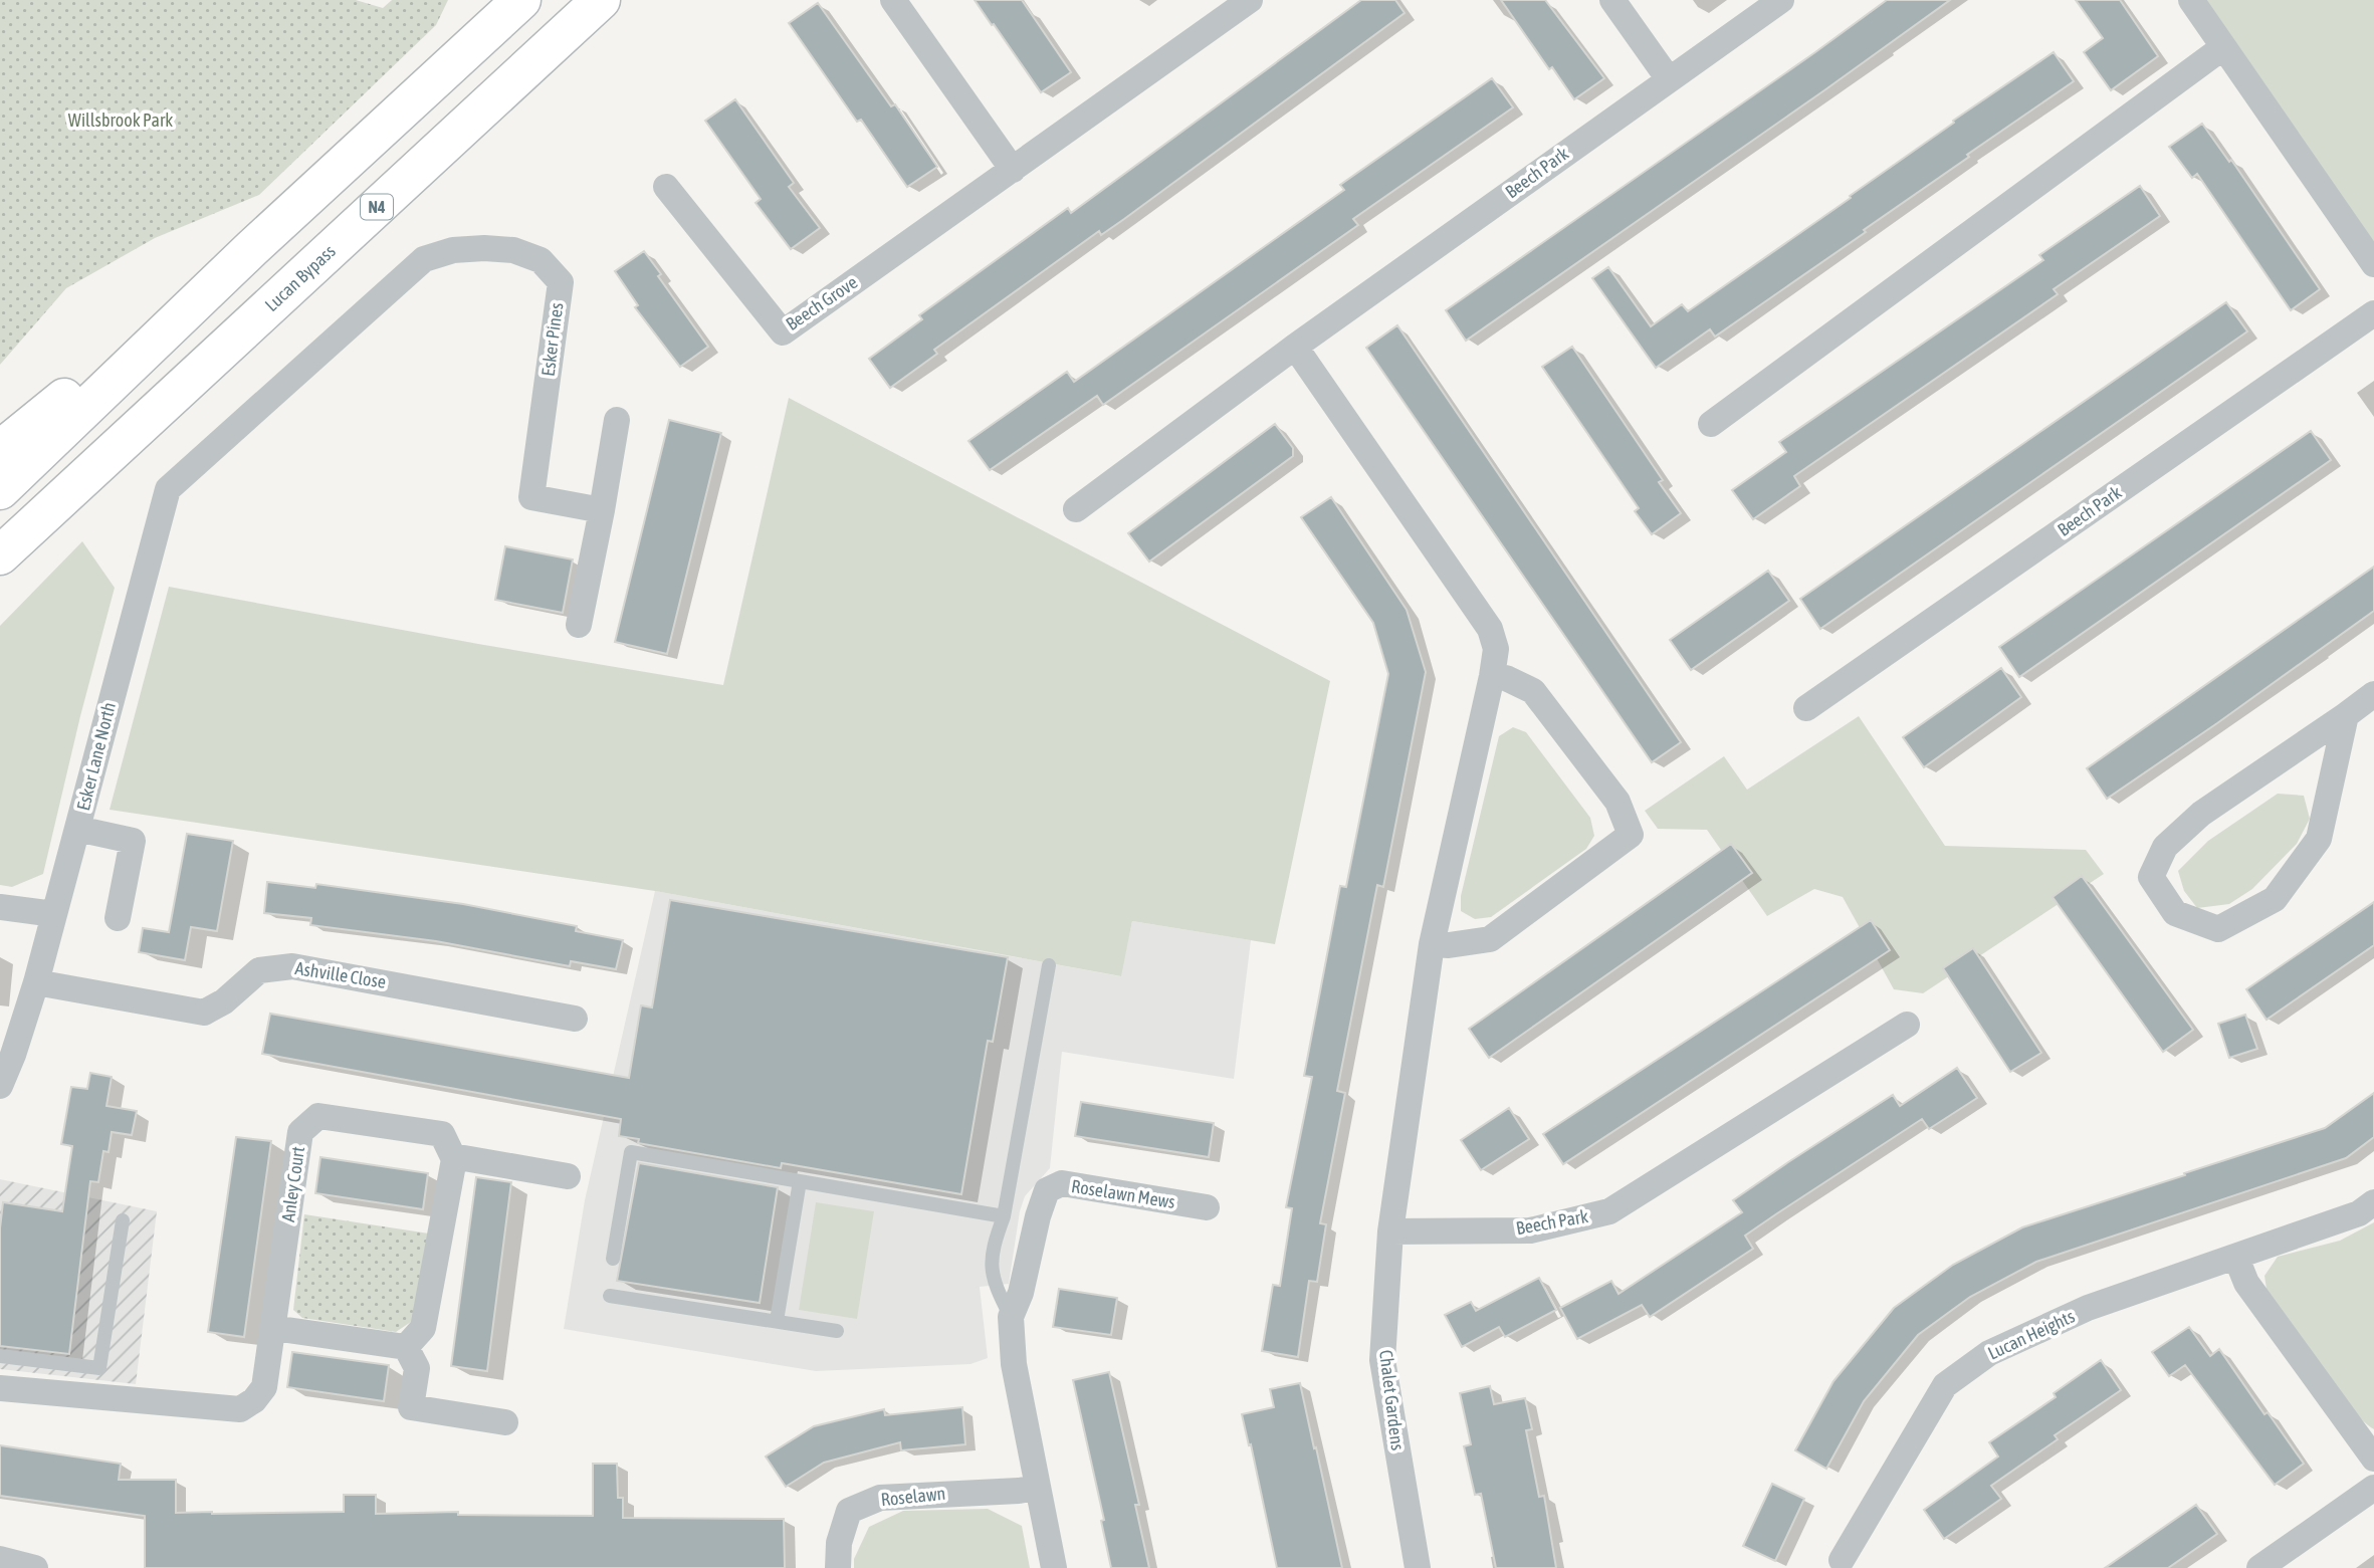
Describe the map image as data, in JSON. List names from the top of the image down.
{
  "streets": {
    "highway": ["N4", "Lucan Bypass"],
    "street": [
      "Beech Park",
      "Beech Grove",
      "Esker Pines",
      "Esker Lane North",
      "Ashville Close",
      "Anley Court",
      "Roselawn Mews",
      "Lucan Heights",
      "Chalet Gardens",
      "Roselawn"
    ]
  },
  "crossings": [
    ["Beech Park", "Chalet Gardens"],
    ["Esker Pines", "Esker Lane North"],
    ["Esker Lane North", "Ashville Close"]
  ],
  "parks": ["Willsbrook Park"]
}
